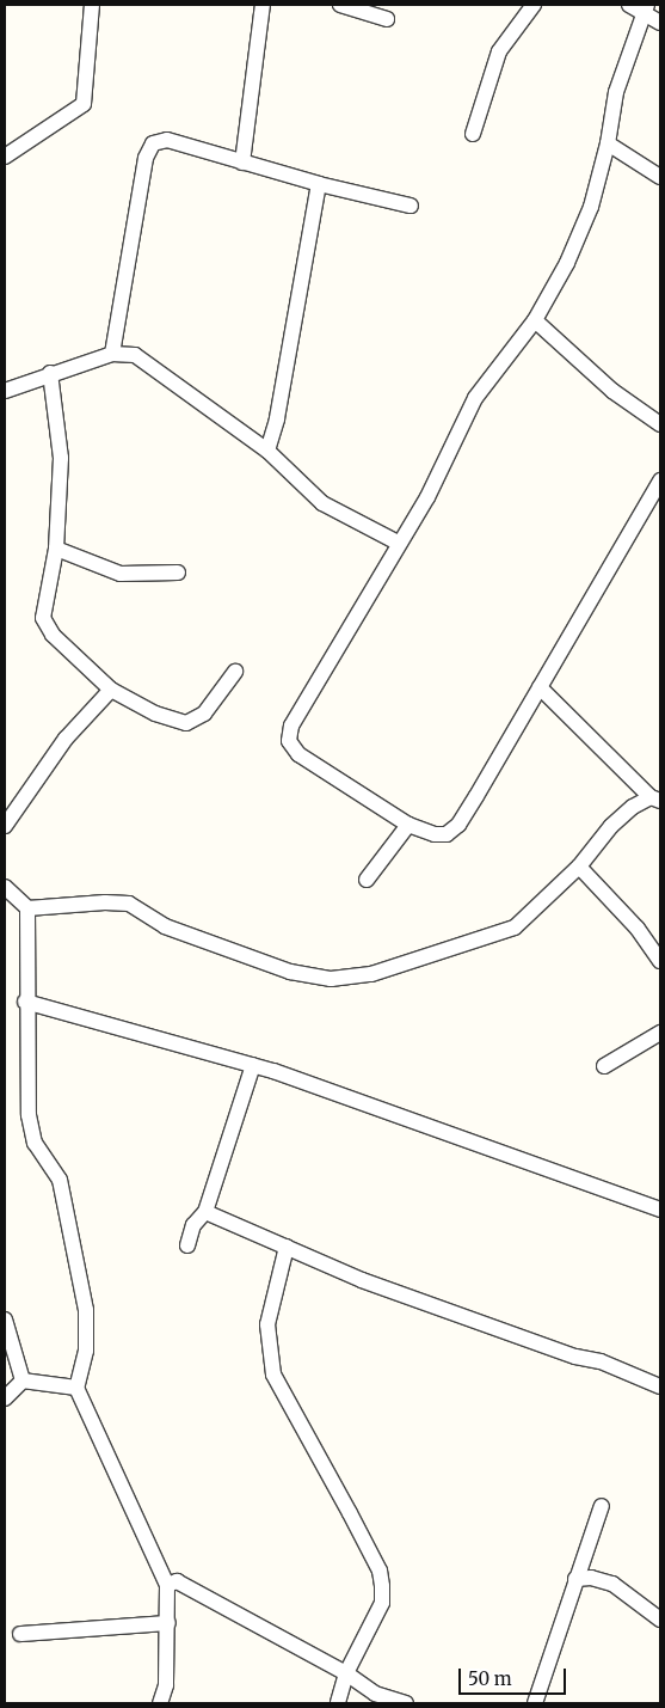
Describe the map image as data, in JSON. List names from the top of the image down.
{
  "scale_bar": "50 m"
}
